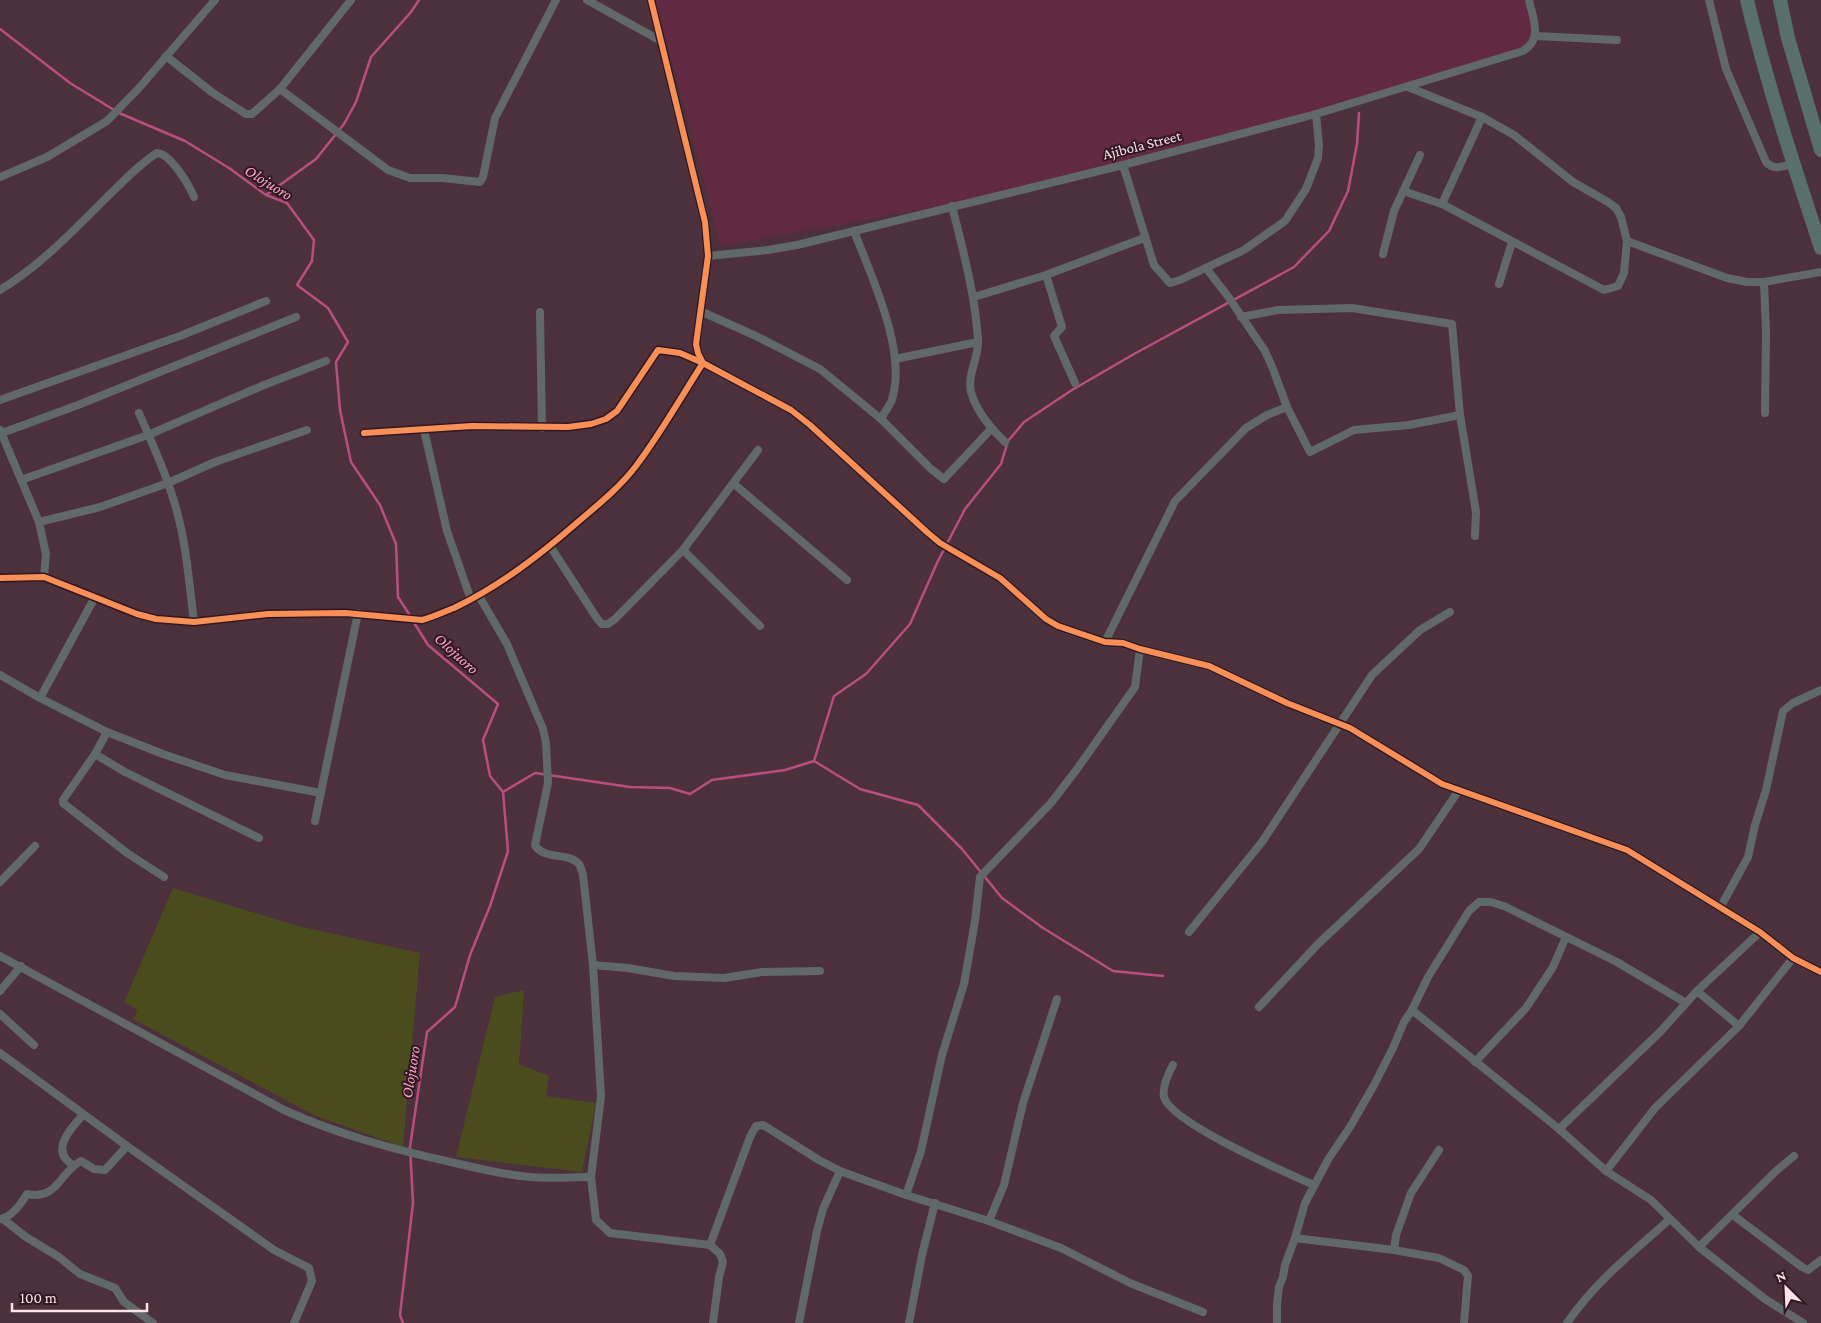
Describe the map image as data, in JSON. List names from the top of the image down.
{
  "streets": {
    "street": ["Ajibola Street"]
  },
  "water": ["Olojuoro"],
  "scale_bar": "100 m",
  "north": "top left"
}
